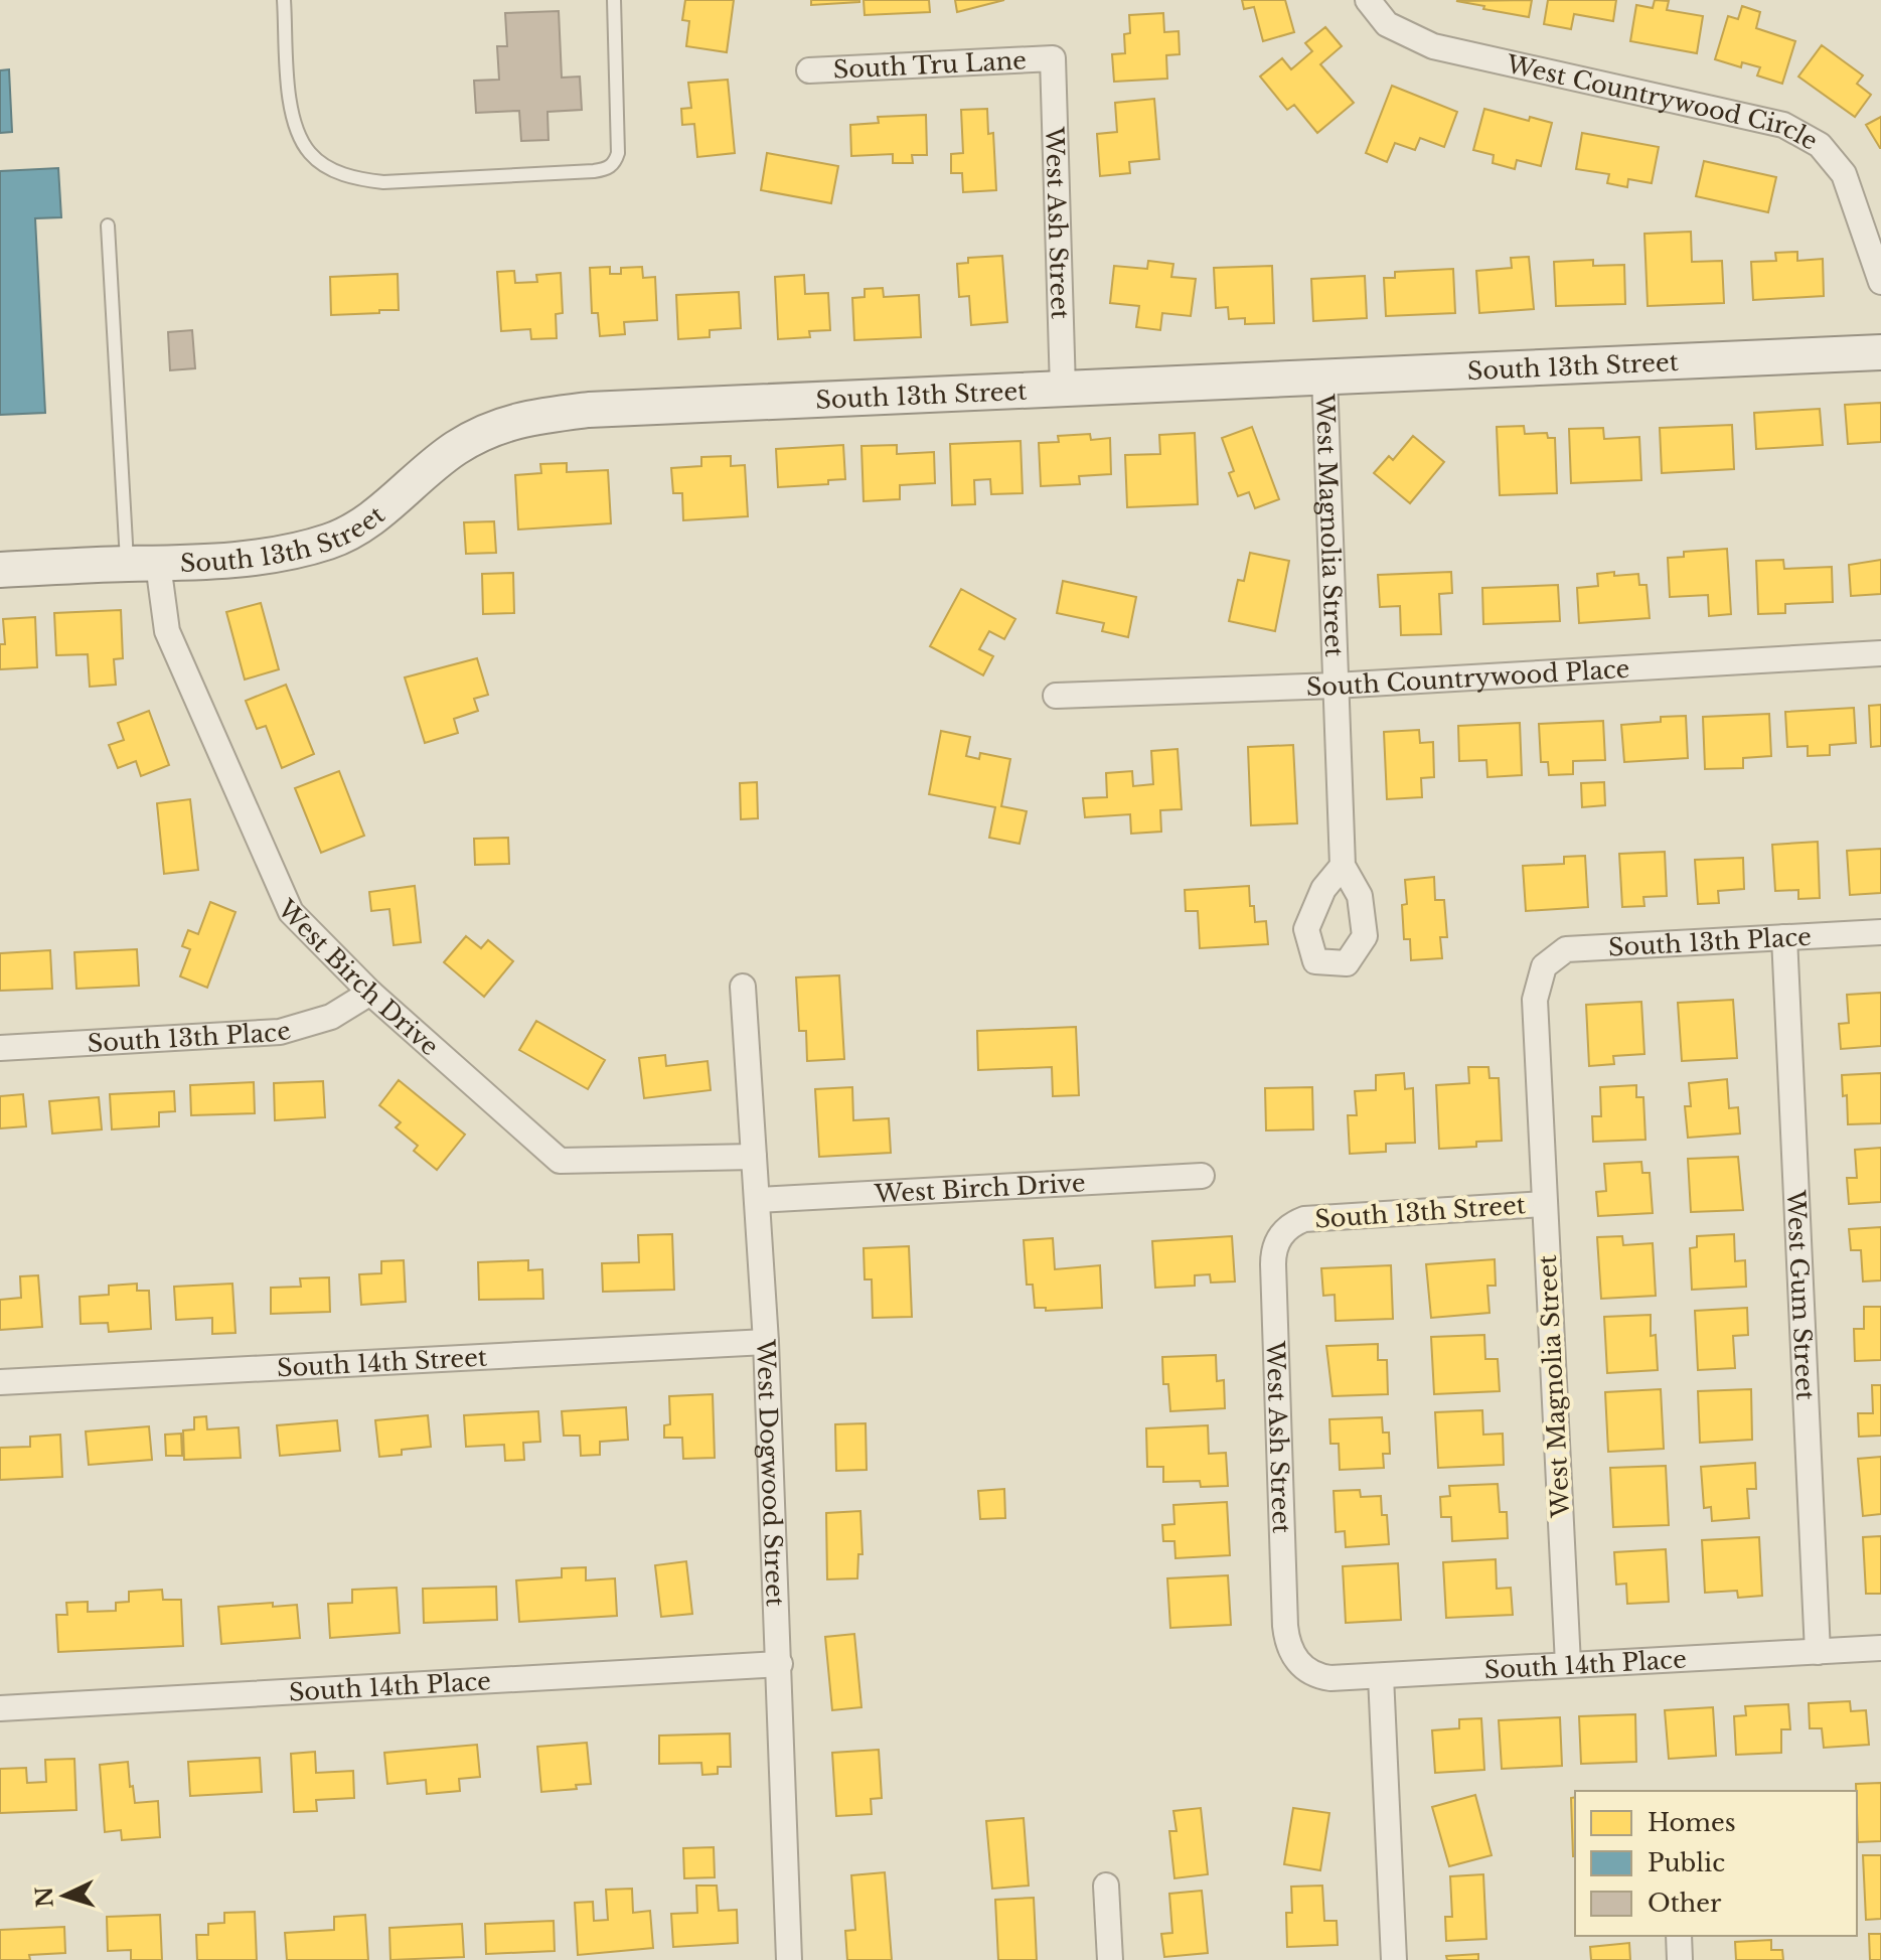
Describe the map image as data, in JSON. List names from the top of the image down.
{
  "streets": {
    "street": [
      "South Tru Lane",
      "West Countrywood Circle",
      "West Ash Street",
      "South 13th Street",
      "West Magnolia Street",
      "South Countrywood Place",
      "South 13th Place",
      "West Birch Drive",
      "West Gum Street",
      "South 14th Street",
      "West Dogwood Street",
      "South 14th Place"
    ]
  },
  "crossings": [
    ["South Tru Lane", "West Ash Street"],
    ["West Ash Street", "South 13th Street"],
    ["West Ash Street", "South 14th Place"],
    ["South 13th Street", "West Magnolia Street"],
    ["South 13th Street", "West Birch Drive"],
    ["West Magnolia Street", "South Countrywood Place"],
    ["West Magnolia Street", "South 13th Place"],
    ["West Magnolia Street", "South 14th Place"],
    ["South 13th Place", "West Birch Drive"],
    ["South 13th Place", "West Gum Street"],
    ["West Birch Drive", "West Dogwood Street"],
    ["West Gum Street", "South 14th Place"],
    ["South 14th Street", "West Dogwood Street"],
    ["West Dogwood Street", "South 14th Place"]
  ],
  "legend": ["Homes", "Public", "Other"],
  "north": "left"
}
